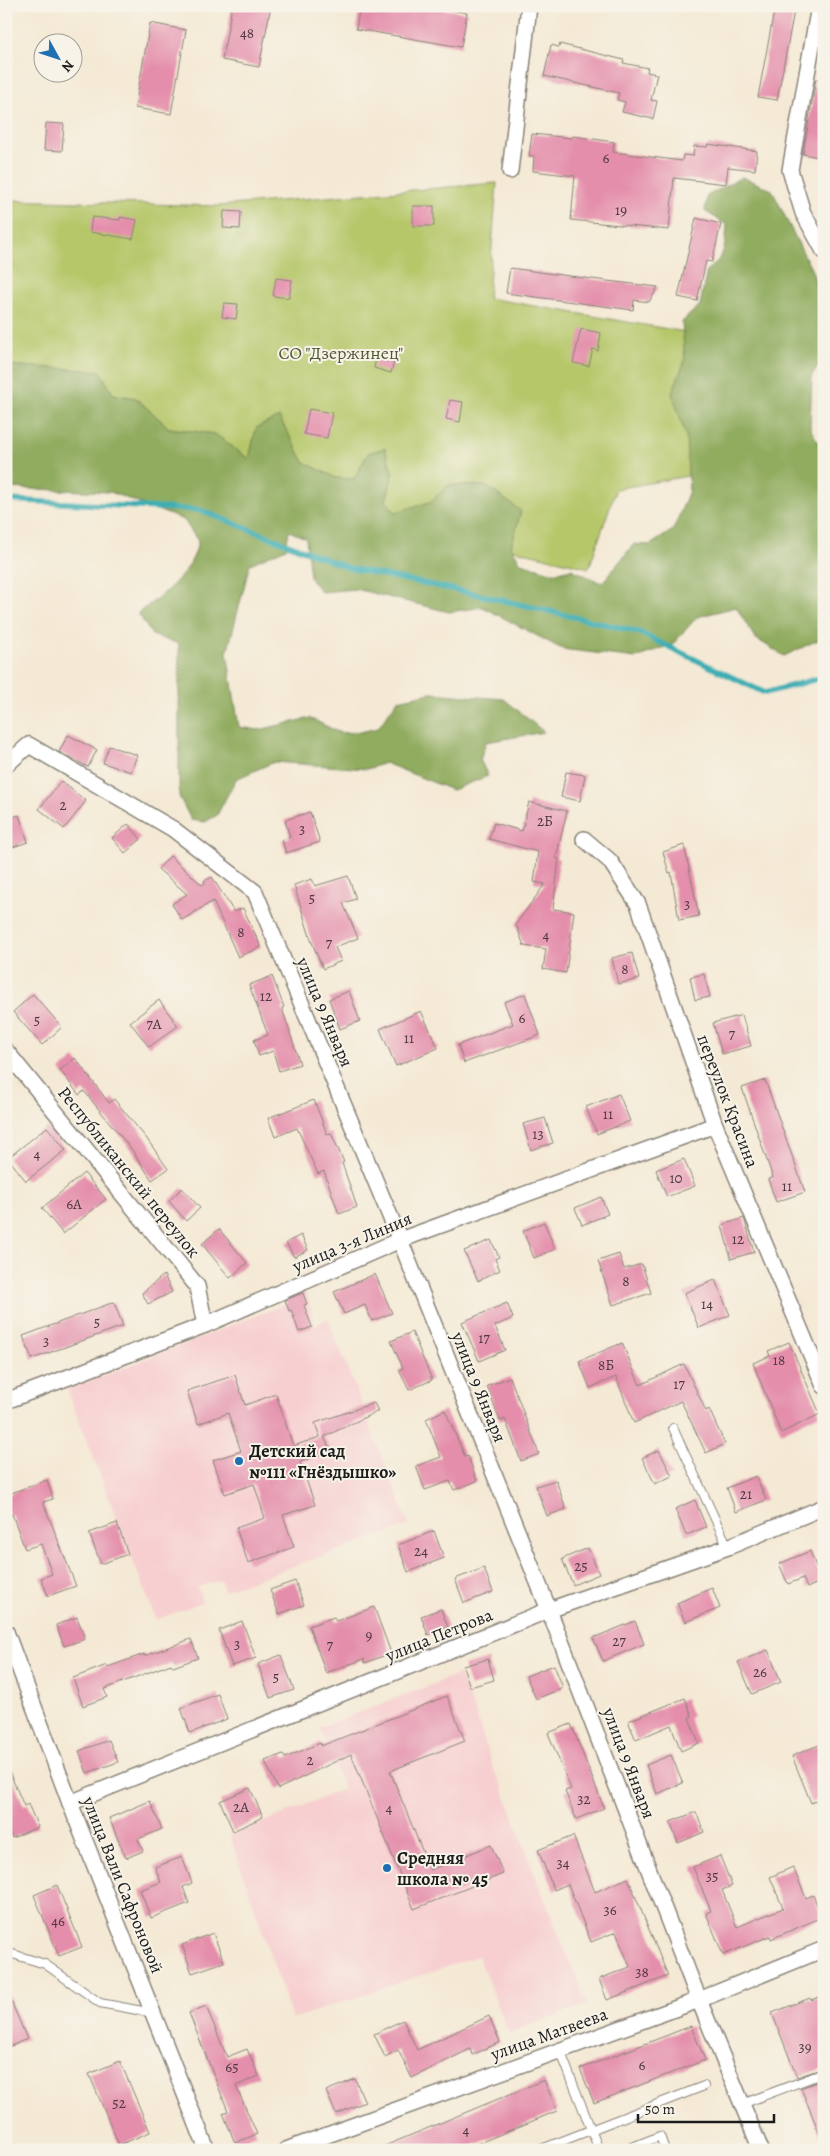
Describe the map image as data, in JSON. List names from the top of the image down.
{
  "streets": {
    "street": [
      "улица 9 Января",
      "переулок Красина",
      "Республиканский переулок",
      "улица 3-я Линия",
      "улица Петрова",
      "улица Вали Сафроновой",
      "улица Матвеева"
    ]
  },
  "crossings": [
    ["улица 9 Января", "улица 3-я Линия"],
    ["улица 9 Января", "улица Петрова"],
    ["улица 9 Января", "улица Матвеева"],
    ["переулок Красина", "улица 3-я Линия"],
    ["Республиканский переулок", "улица 3-я Линия"],
    ["улица Петрова", "улица Вали Сафроновой"]
  ],
  "parks": ["СО \"Дзержинец\""],
  "places": ["Детский сад №111 «Гнёздышко»", "Средняя школа № 45"],
  "house_numbers": [
    "48",
    "6",
    "19",
    "2",
    "2Б",
    "3",
    "5",
    "3",
    "8",
    "4",
    "7",
    "8",
    "12",
    "6",
    "5",
    "7А",
    "7",
    "11",
    "11",
    "13",
    "4",
    "10",
    "11",
    "6А",
    "12",
    "8",
    "14",
    "5",
    "17",
    "3",
    "18",
    "8Б",
    "17",
    "21",
    "24",
    "25",
    "9",
    "27",
    "3",
    "7",
    "26",
    "5",
    "2",
    "32",
    "2А",
    "4",
    "34",
    "35",
    "36",
    "46",
    "38",
    "39",
    "6",
    "65",
    "52",
    "4"
  ],
  "scale_bar": "50 m",
  "north": "bottom right"
}
